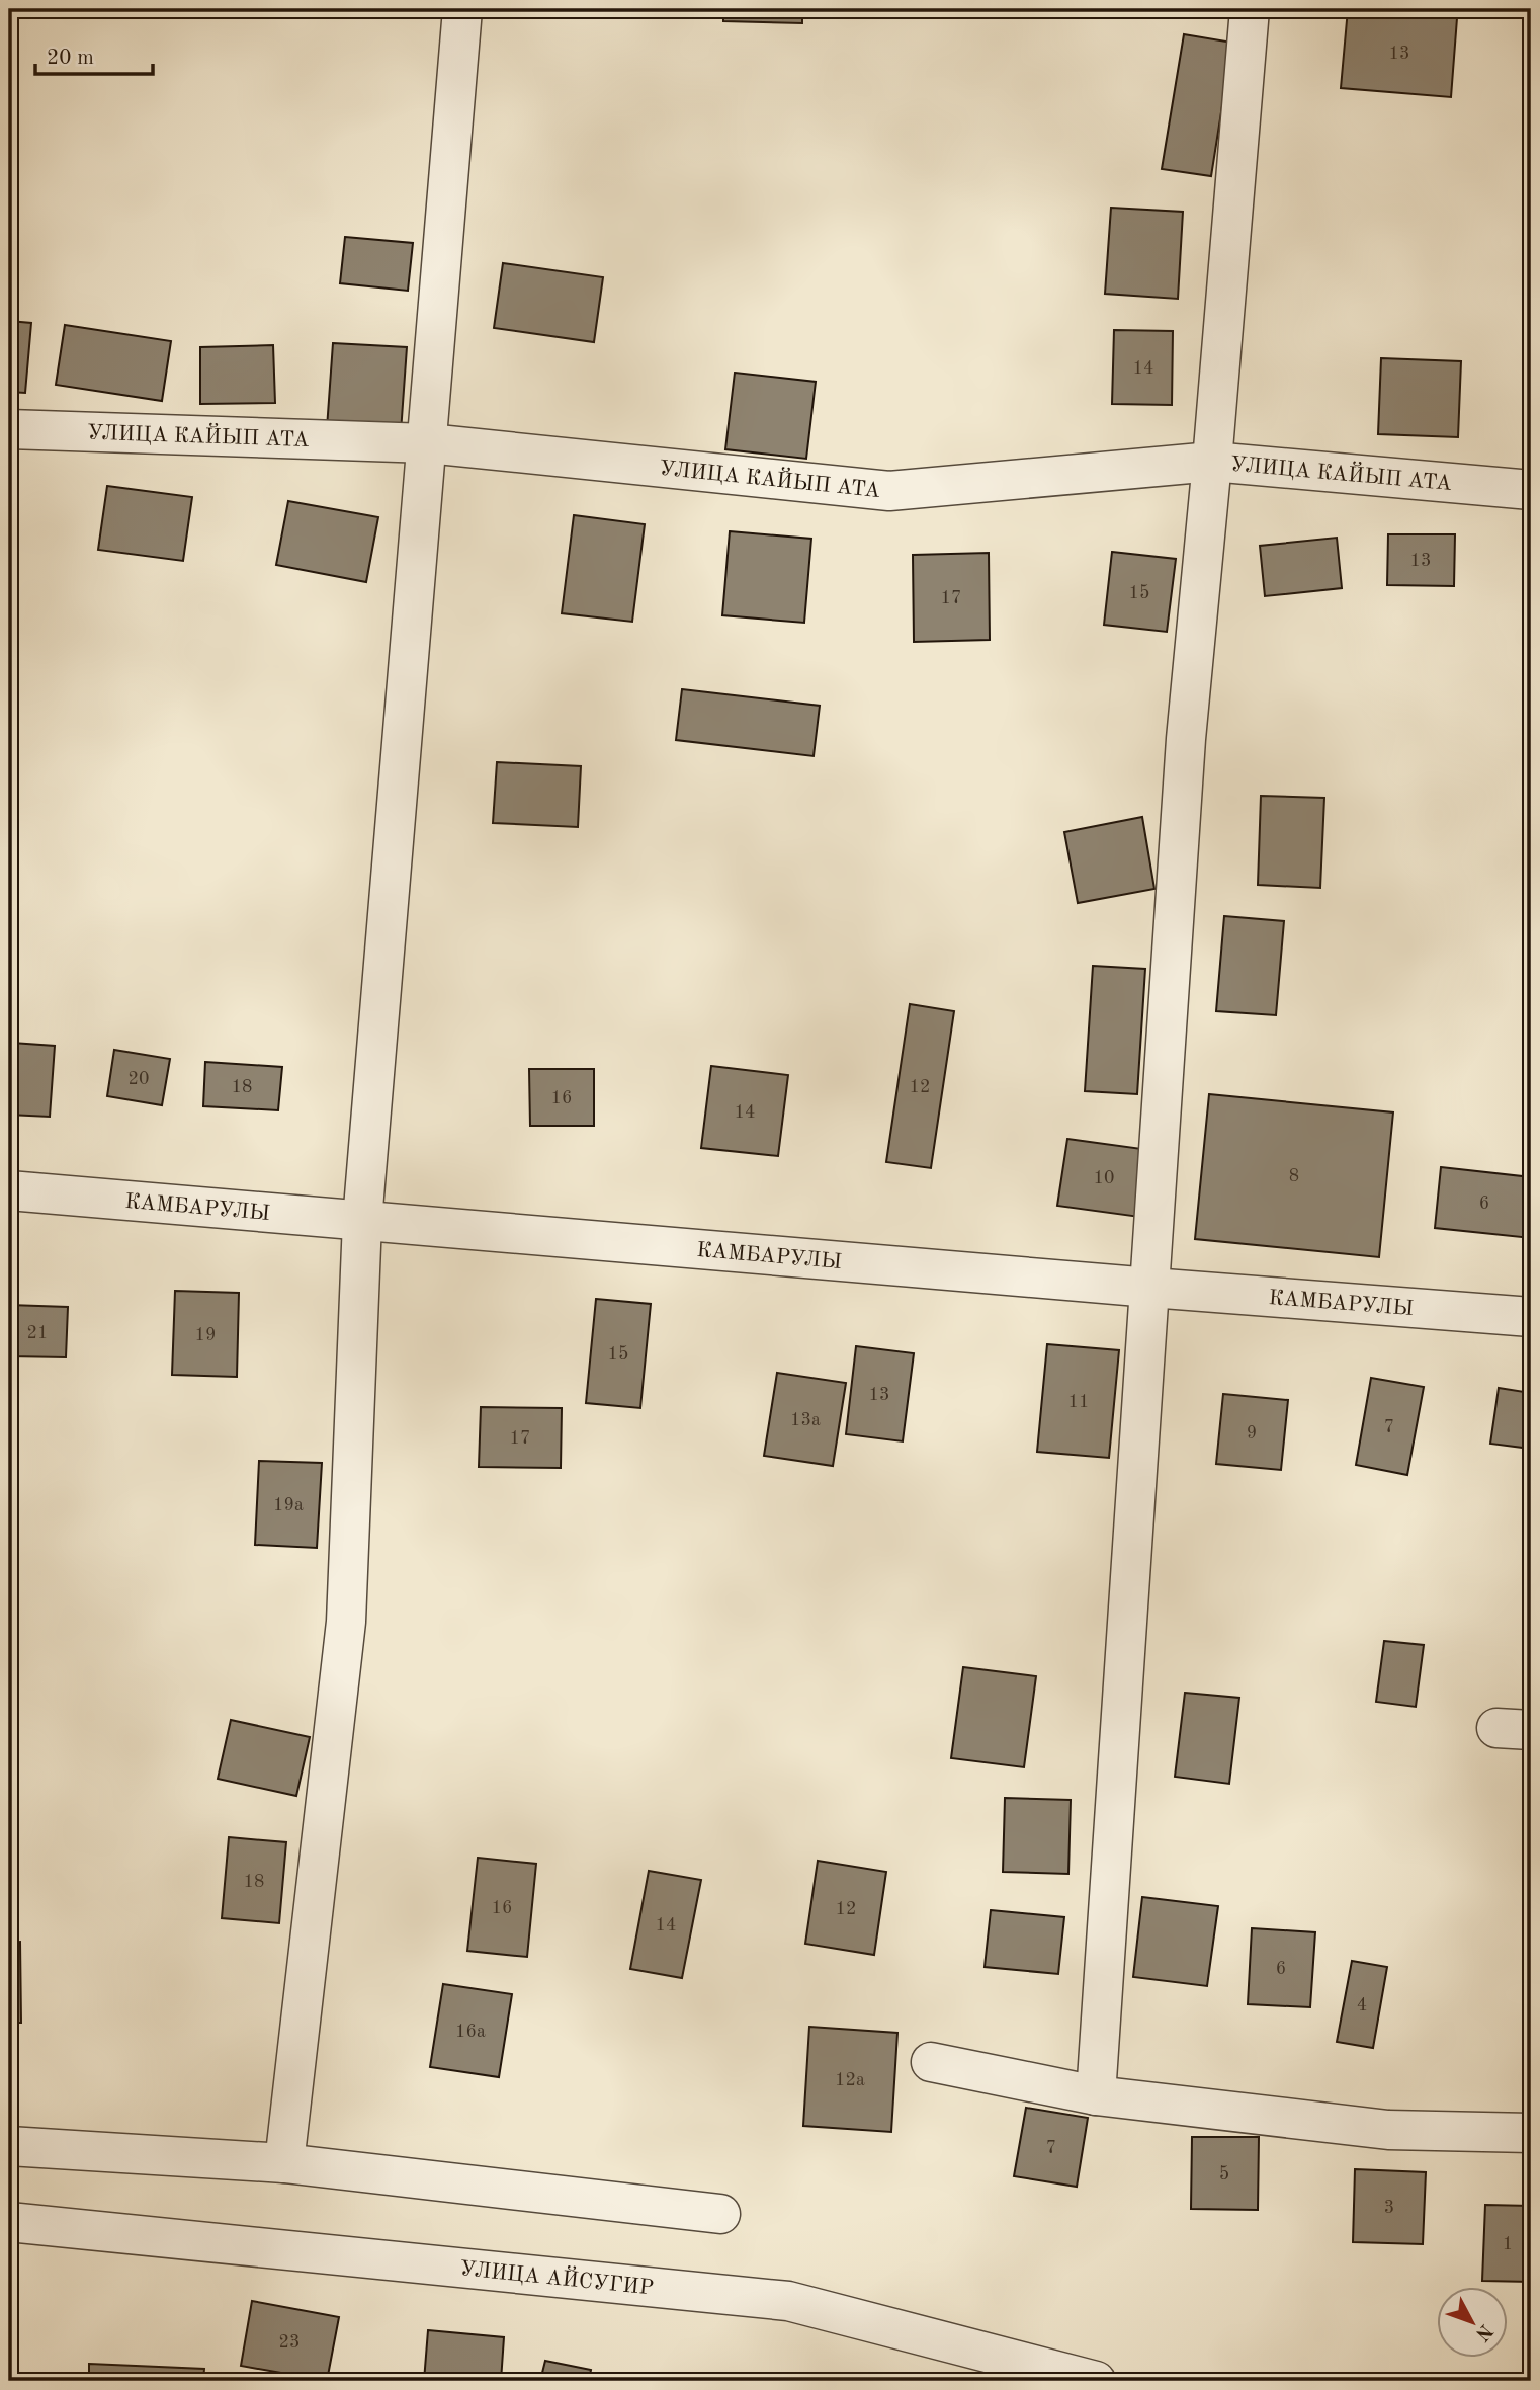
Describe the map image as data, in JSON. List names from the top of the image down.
{
  "streets": {
    "street": ["УЛИЦА КАЙЫП АТА", "КАМБАРУЛЫ", "УЛИЦА АЙСУГИР"]
  },
  "house_numbers": [
    "13",
    "14",
    "13",
    "15",
    "17",
    "20",
    "18",
    "12",
    "16",
    "14",
    "8",
    "10",
    "6",
    "21",
    "19",
    "15",
    "13",
    "11",
    "13а",
    "7",
    "9",
    "17",
    "19а",
    "18",
    "16",
    "12",
    "14",
    "6",
    "4",
    "16а",
    "12а",
    "7",
    "5",
    "3",
    "1",
    "23"
  ],
  "scale_bar": "20 m",
  "north": "bottom right"
}
